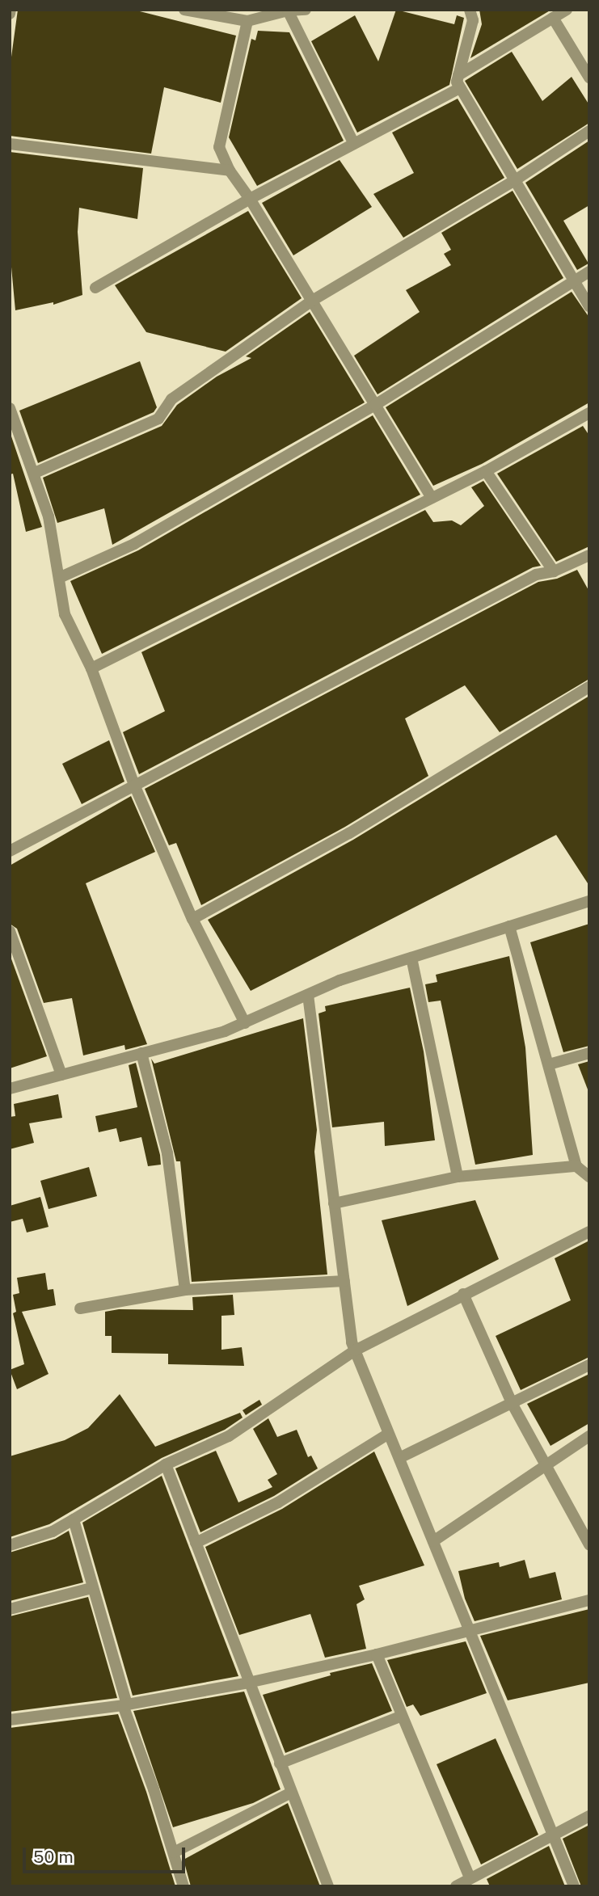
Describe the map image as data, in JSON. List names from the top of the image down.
{
  "scale_bar": "50 m"
}
